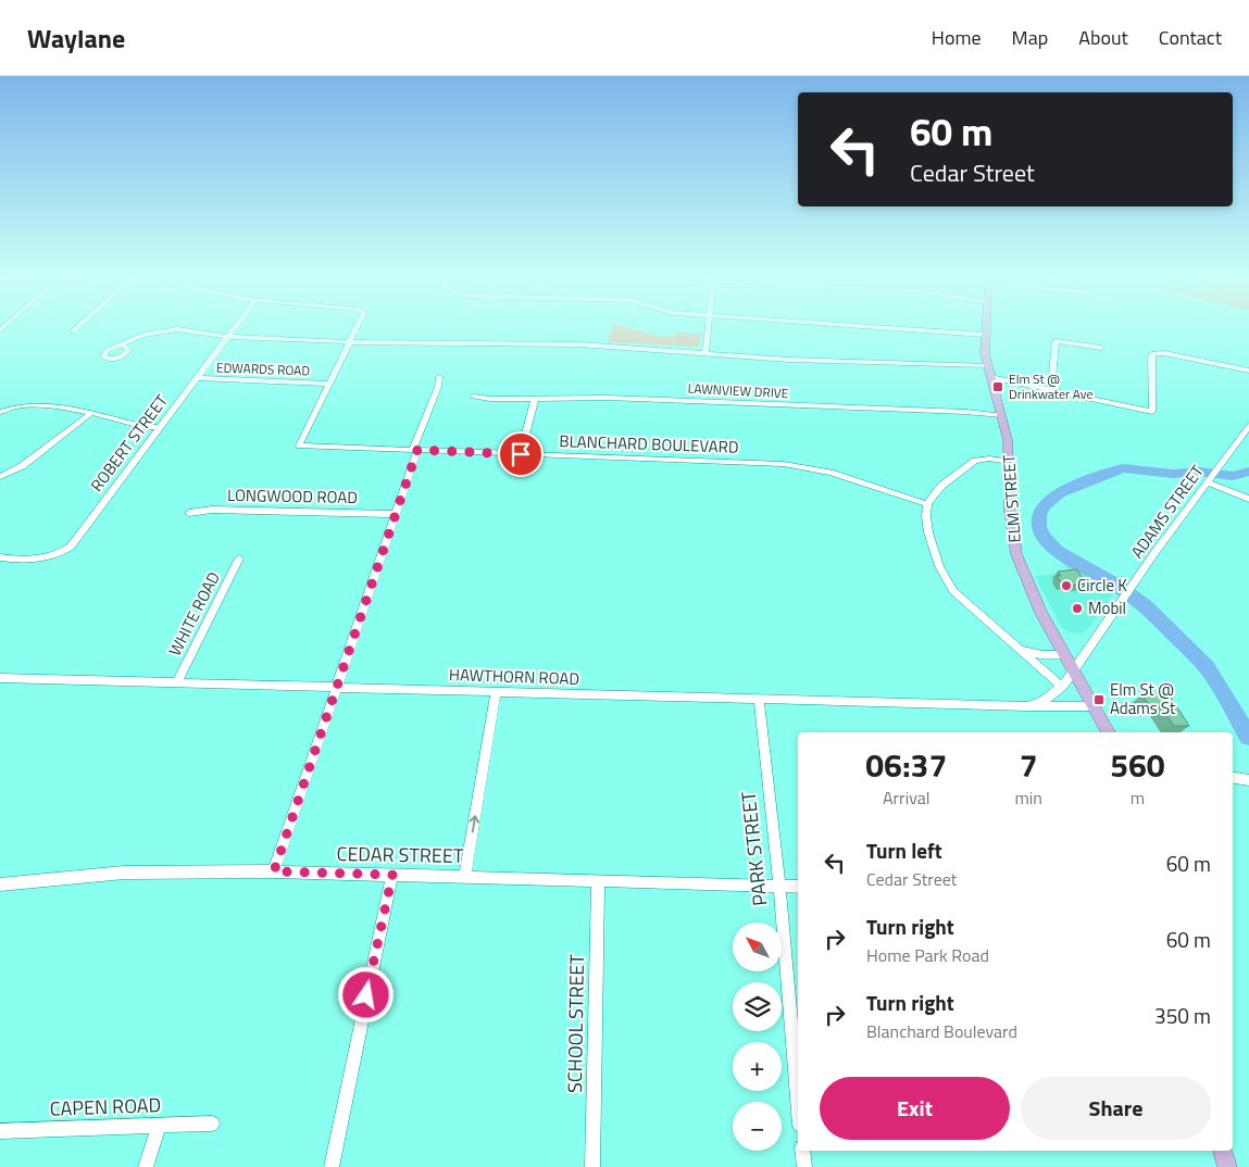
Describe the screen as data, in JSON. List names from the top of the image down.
{
  "streets": {
    "main road": ["ELM STREET"],
    "street": [
      "EDWARDS ROAD",
      "LAWNVIEW DRIVE",
      "ROBERT STREET",
      "BLANCHARD BOULEVARD",
      "LONGWOOD ROAD",
      "ADAMS STREET",
      "WHITE ROAD",
      "HAWTHORN ROAD",
      "PARK STREET",
      "CEDAR STREET",
      "SCHOOL STREET",
      "CAPEN ROAD"
    ]
  },
  "crossings": [
    ["EDWARDS ROAD", "ROBERT STREET"],
    ["EDWARDS ROAD", "BLANCHARD BOULEVARD"],
    ["LAWNVIEW DRIVE", "ELM STREET"],
    ["ELM STREET", "ADAMS STREET"],
    ["ELM STREET", "HAWTHORN ROAD"],
    ["ADAMS STREET", "HAWTHORN ROAD"],
    ["WHITE ROAD", "HAWTHORN ROAD"],
    ["HAWTHORN ROAD", "PARK STREET"],
    ["PARK STREET", "CEDAR STREET"],
    ["CEDAR STREET", "SCHOOL STREET"]
  ],
  "places": {
    "transit": ["Elm St @ Drinkwater Ave", "Elm St @ Adams St"],
    "other": ["Circle K", "Mobil"]
  },
  "north": "top left",
  "page": {
    "header": "Waylane",
    "nav": [
      "Home",
      "Map",
      "About",
      "Contact"
    ],
    "turn": ["60 m", "Cedar Street"],
    "eta": [
      "06:37",
      "Arrival",
      "7",
      "min",
      "560",
      "m"
    ],
    "list": [
      {
        "name": "Turn left",
        "note": "Cedar Street",
        "value": "60 m"
      },
      {
        "name": "Turn right",
        "note": "Home Park Road",
        "value": "60 m"
      },
      {
        "name": "Turn right",
        "note": "Blanchard Boulevard",
        "value": "350 m"
      }
    ],
    "map_buttons": ["+", "−"],
    "buttons": ["Exit", "Share"]
  }
}
